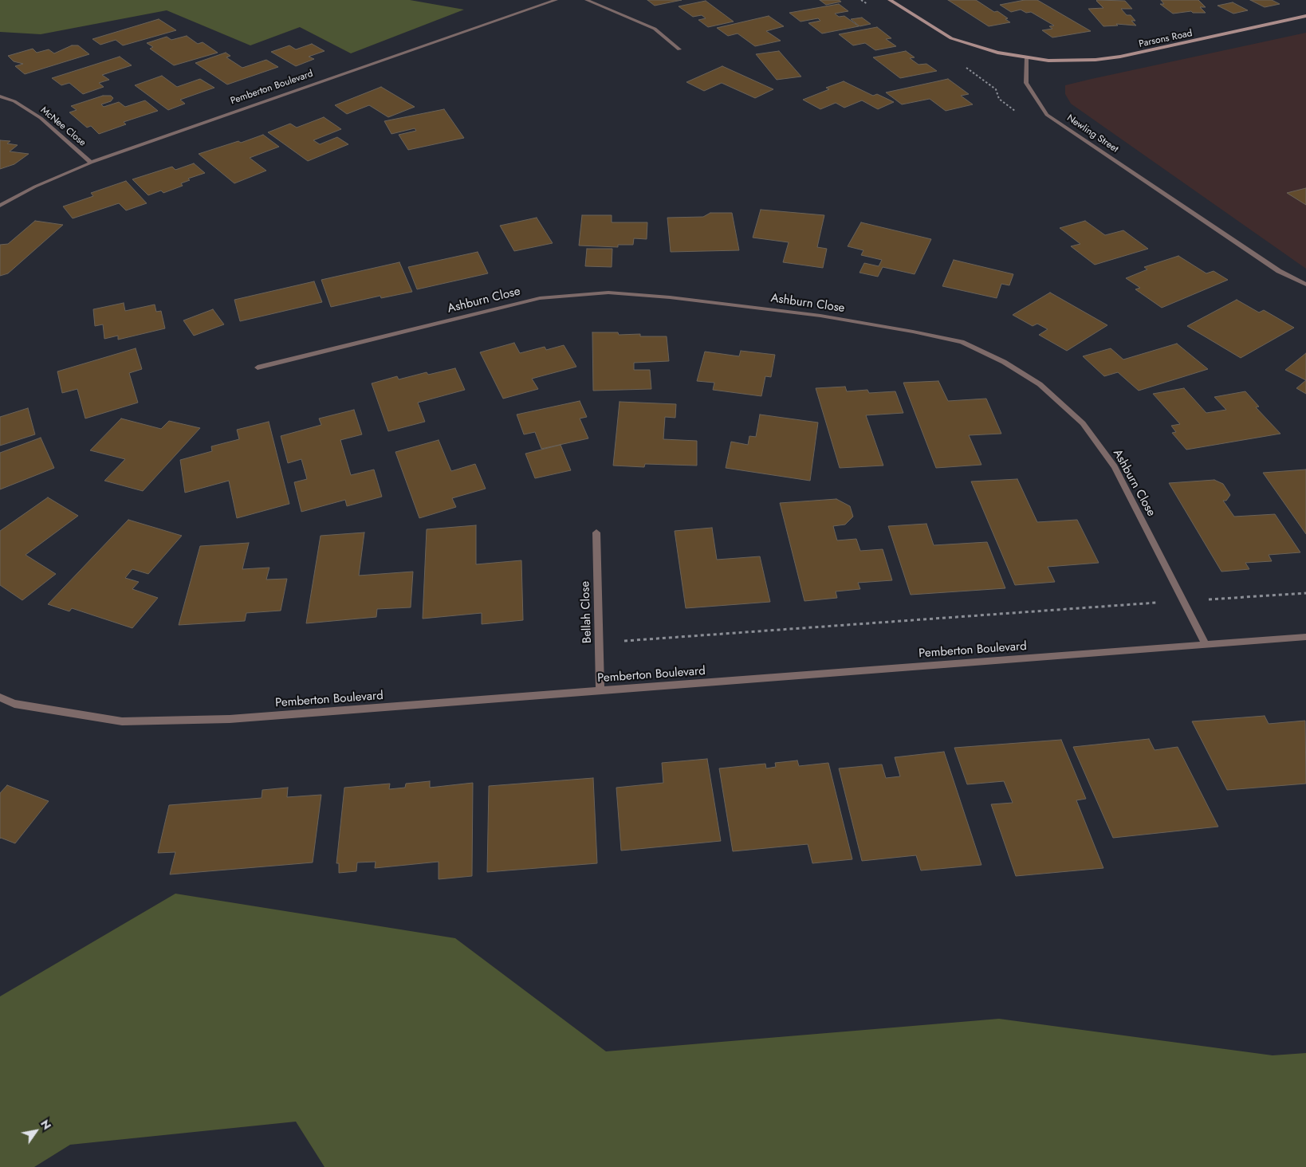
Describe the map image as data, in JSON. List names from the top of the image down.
{
  "streets": {
    "street": [
      "Parsons Road",
      "Pemberton Boulevard",
      "McNee Close",
      "Newling Street",
      "Ashburn Close",
      "Bellah Close"
    ]
  },
  "crossings": [
    ["Parsons Road", "Newling Street"],
    ["Pemberton Boulevard", "McNee Close"],
    ["Pemberton Boulevard", "Ashburn Close"],
    ["Pemberton Boulevard", "Bellah Close"]
  ],
  "north": "top right"
}
